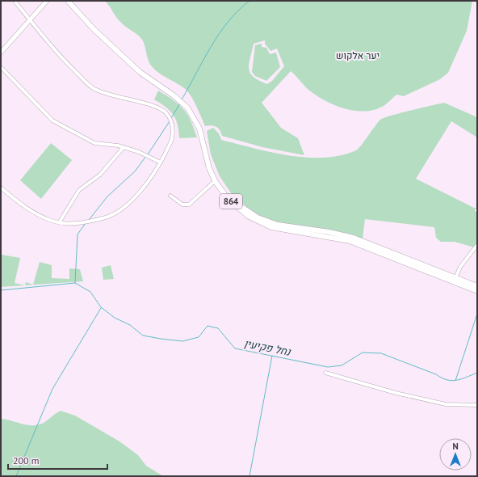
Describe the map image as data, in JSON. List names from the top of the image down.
{
  "streets": {
    "main road": ["864"]
  },
  "water": ["נחל פקיעין"],
  "parks": ["יער אלקוש"],
  "scale_bar": "200 m",
  "north": "top"
}
